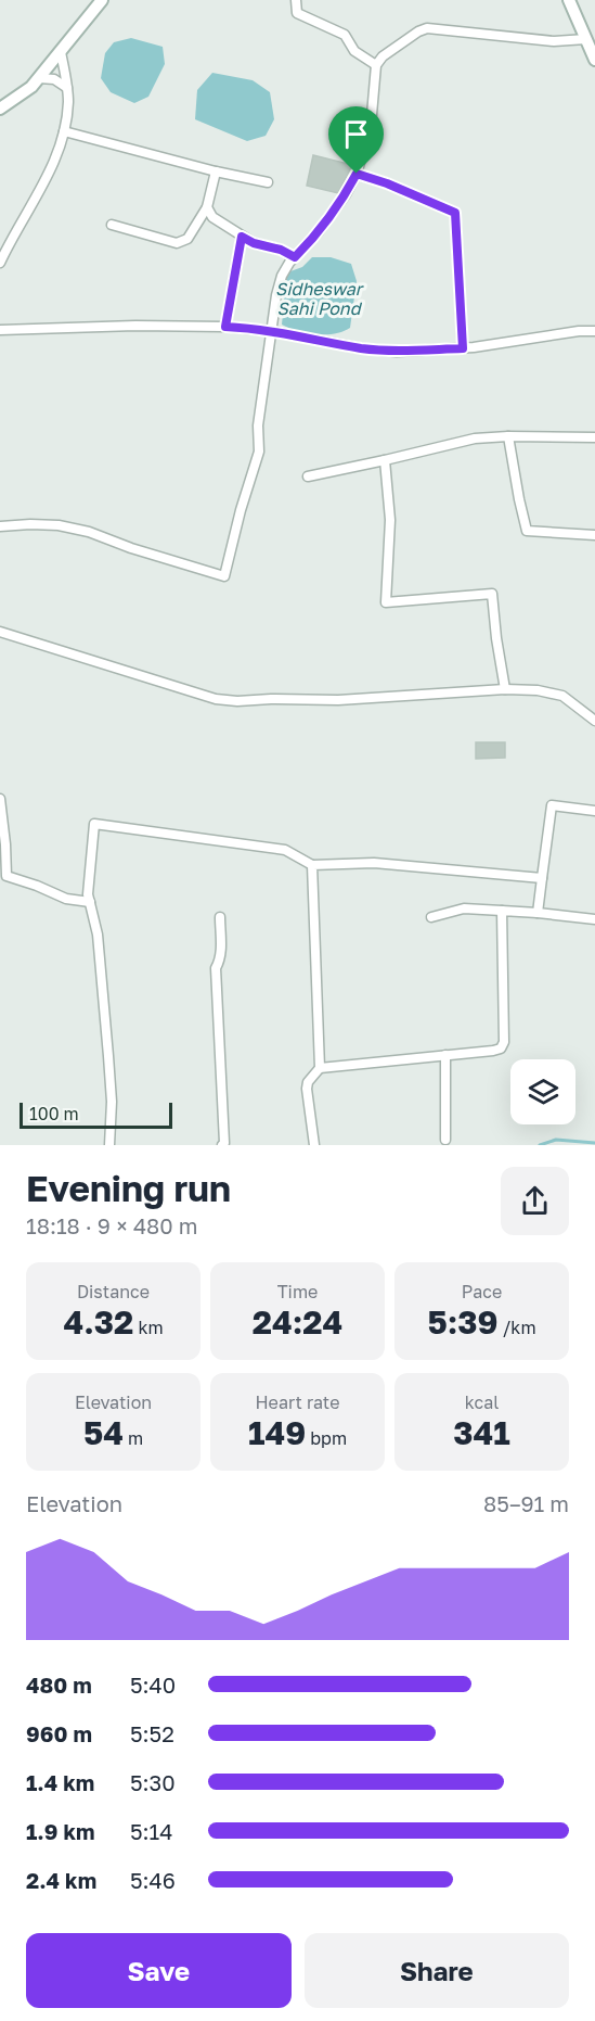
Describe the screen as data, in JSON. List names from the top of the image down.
{
  "water": ["Sidheswar Sahi Pond"],
  "scale_bar": "100 m",
  "page": {
    "scale": "100 m",
    "heading": ["Evening run", "18:18 · 9 × 480 m"],
    "stats": [
      ["Distance", "4.32 km"],
      ["Time", "24:24"],
      ["Pace", "5:39 /km"],
      ["Elevation", "54 m"],
      ["Heart rate", "149 bpm"],
      ["kcal", "341"]
    ],
    "chart": ["Elevation", "85–91 m"],
    "list": [
      {
        "name": "480 m",
        "note": "5:40"
      },
      {
        "name": "960 m",
        "note": "5:52"
      },
      {
        "name": "1.4 km",
        "note": "5:30"
      },
      {
        "name": "1.9 km",
        "note": "5:14"
      },
      {
        "name": "2.4 km",
        "note": "5:46"
      }
    ],
    "buttons": ["Save", "Share"]
  }
}
